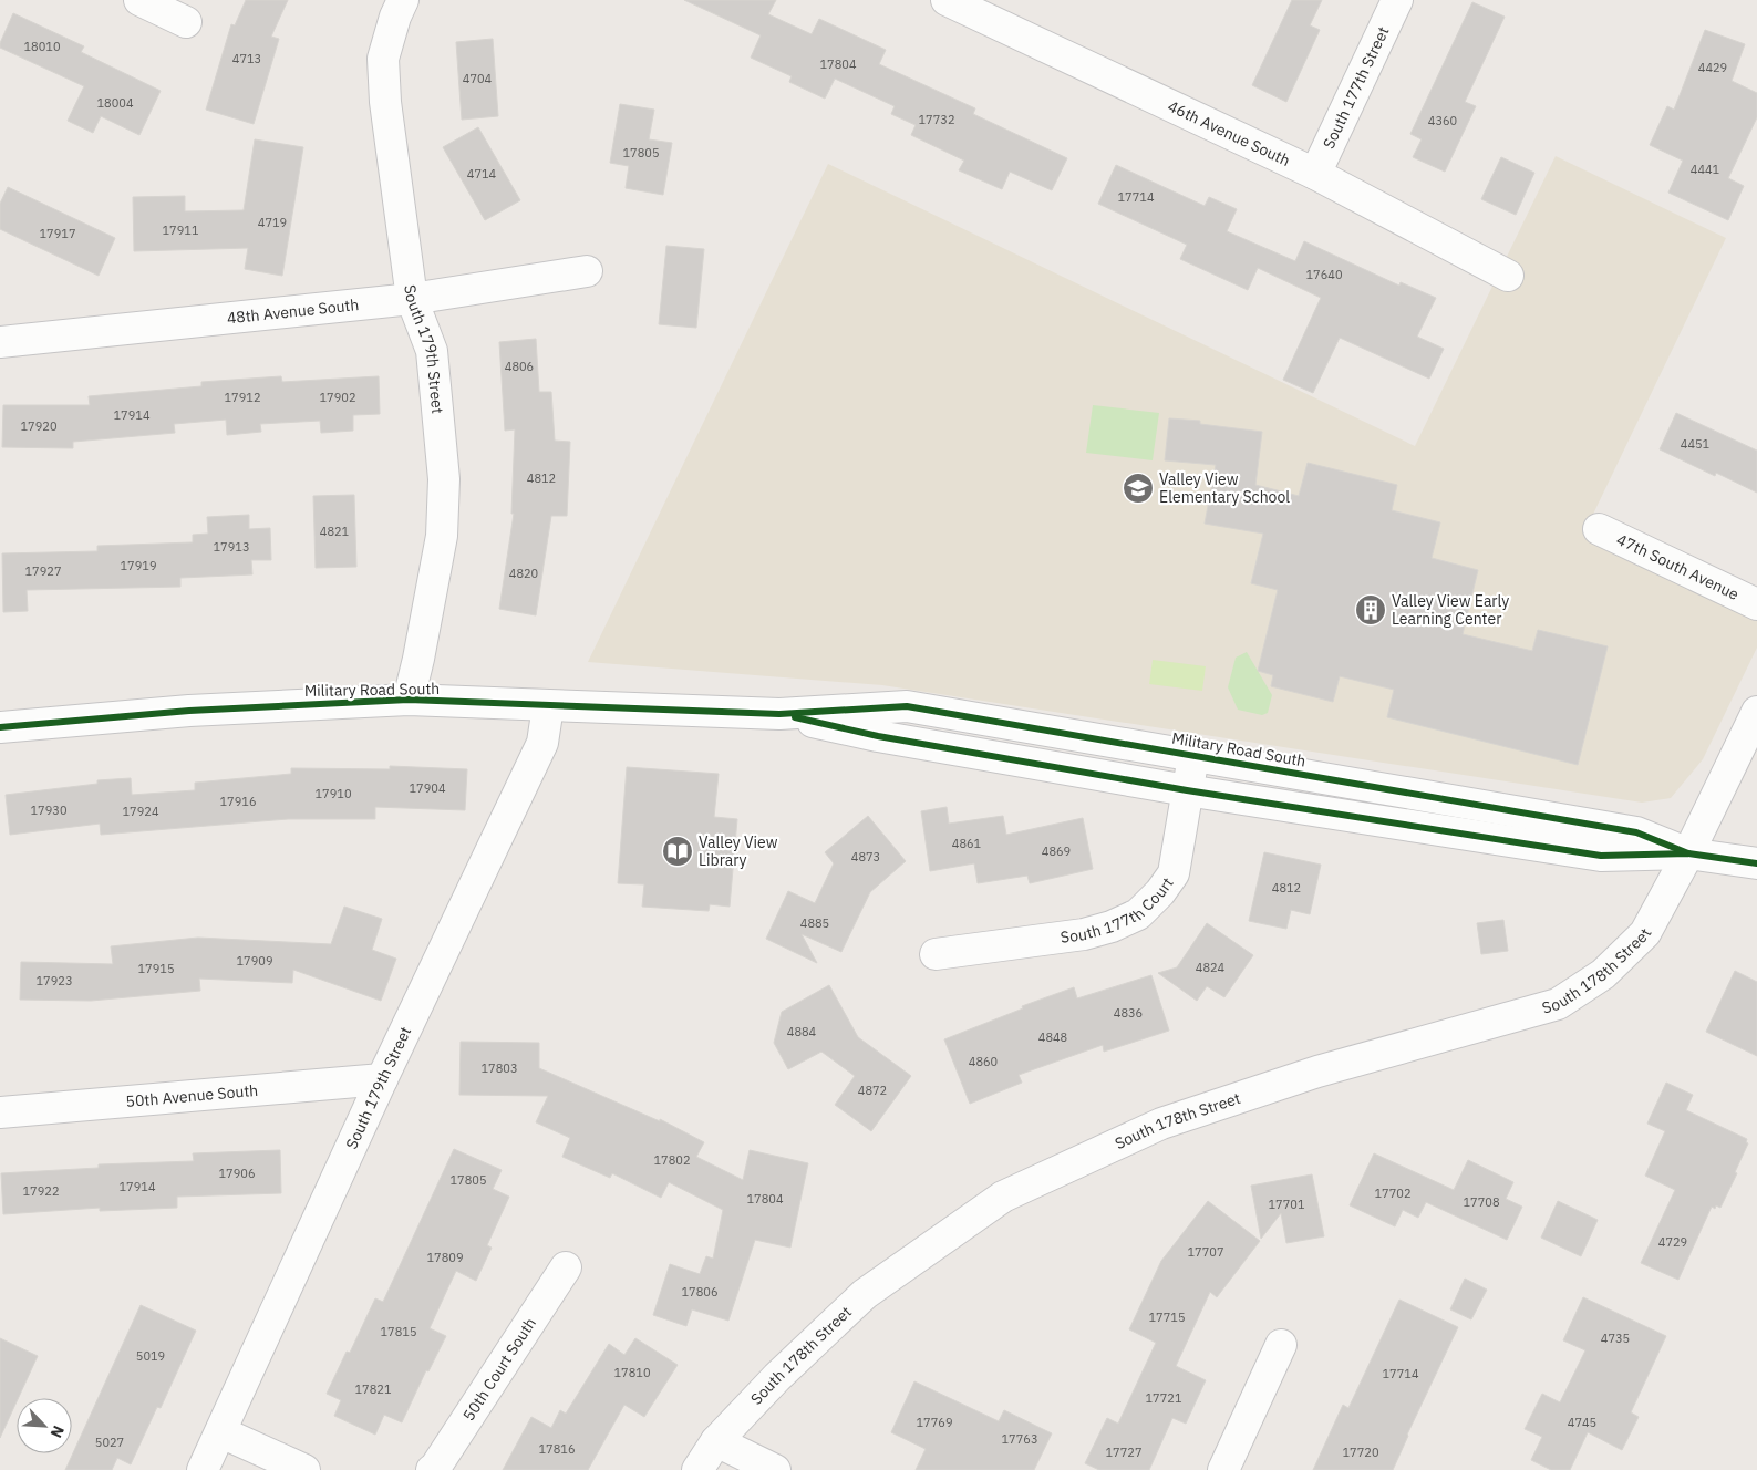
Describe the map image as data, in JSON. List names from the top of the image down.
{
  "streets": {
    "street": [
      "South 177th Street",
      "46th Avenue South",
      "48th Avenue South",
      "South 179th Street",
      "47th South Avenue",
      "Military Road South",
      "South 177th Court",
      "South 178th Street",
      "50th Avenue South",
      "50th Court South"
    ]
  },
  "crossings": [
    ["South 177th Street", "46th Avenue South"],
    ["48th Avenue South", "South 179th Street"],
    ["South 179th Street", "Military Road South"],
    ["South 179th Street", "50th Avenue South"],
    ["Military Road South", "South 177th Court"],
    ["Military Road South", "South 178th Street"]
  ],
  "places": {
    "school or university": ["Valley View Elementary School"],
    "building": ["Valley View Early Learning Center"],
    "library": ["Valley View Library"]
  },
  "house_numbers": [
    "18010",
    "4713",
    "17804",
    "4429",
    "4704",
    "18004",
    "17732",
    "4360",
    "17805",
    "4441",
    "4714",
    "17714",
    "4719",
    "17911",
    "17917",
    "17640",
    "4806",
    "17912",
    "17902",
    "17914",
    "17920",
    "4451",
    "4812",
    "4821",
    "17913",
    "17919",
    "17927",
    "4820",
    "17904",
    "17910",
    "17916",
    "17930",
    "17924",
    "4861",
    "4869",
    "4873",
    "4812",
    "4885",
    "17909",
    "4824",
    "17915",
    "17923",
    "4836",
    "4884",
    "4848",
    "4860",
    "17803",
    "4872",
    "17802",
    "17906",
    "17805",
    "17914",
    "17922",
    "17702",
    "17804",
    "17708",
    "17701",
    "4729",
    "17707",
    "17809",
    "17806",
    "17715",
    "17815",
    "4735",
    "5019",
    "17810",
    "17714",
    "17821",
    "17721",
    "17769",
    "4745",
    "17763",
    "5027",
    "17816",
    "17727",
    "17720"
  ],
  "north": "bottom right"
}
